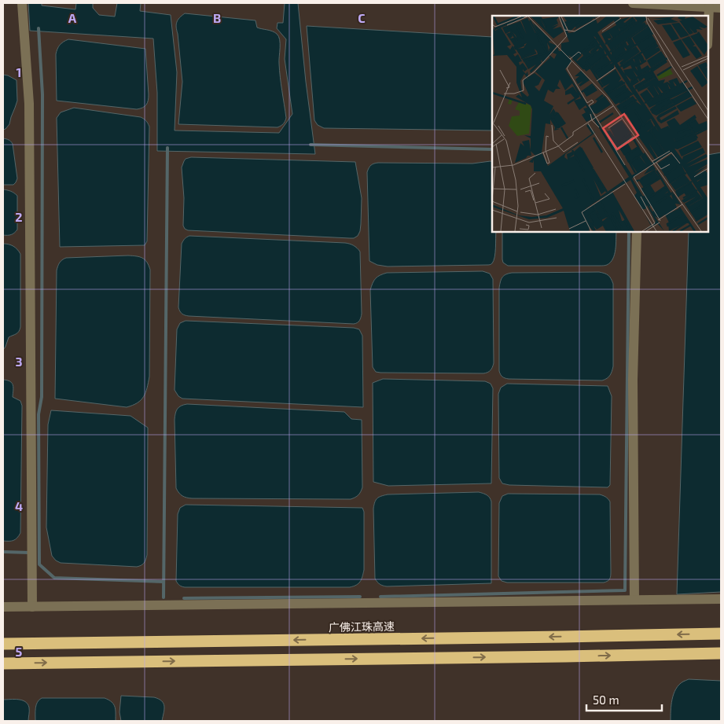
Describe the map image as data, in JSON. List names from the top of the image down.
{
  "streets": {
    "highway": ["广佛江珠高速"]
  },
  "scale_bar": "50 m",
  "grid": {
    "columns": ["A", "B", "C"],
    "rows": [
      "1",
      "2",
      "3",
      "4",
      "5"
    ]
  }
}
